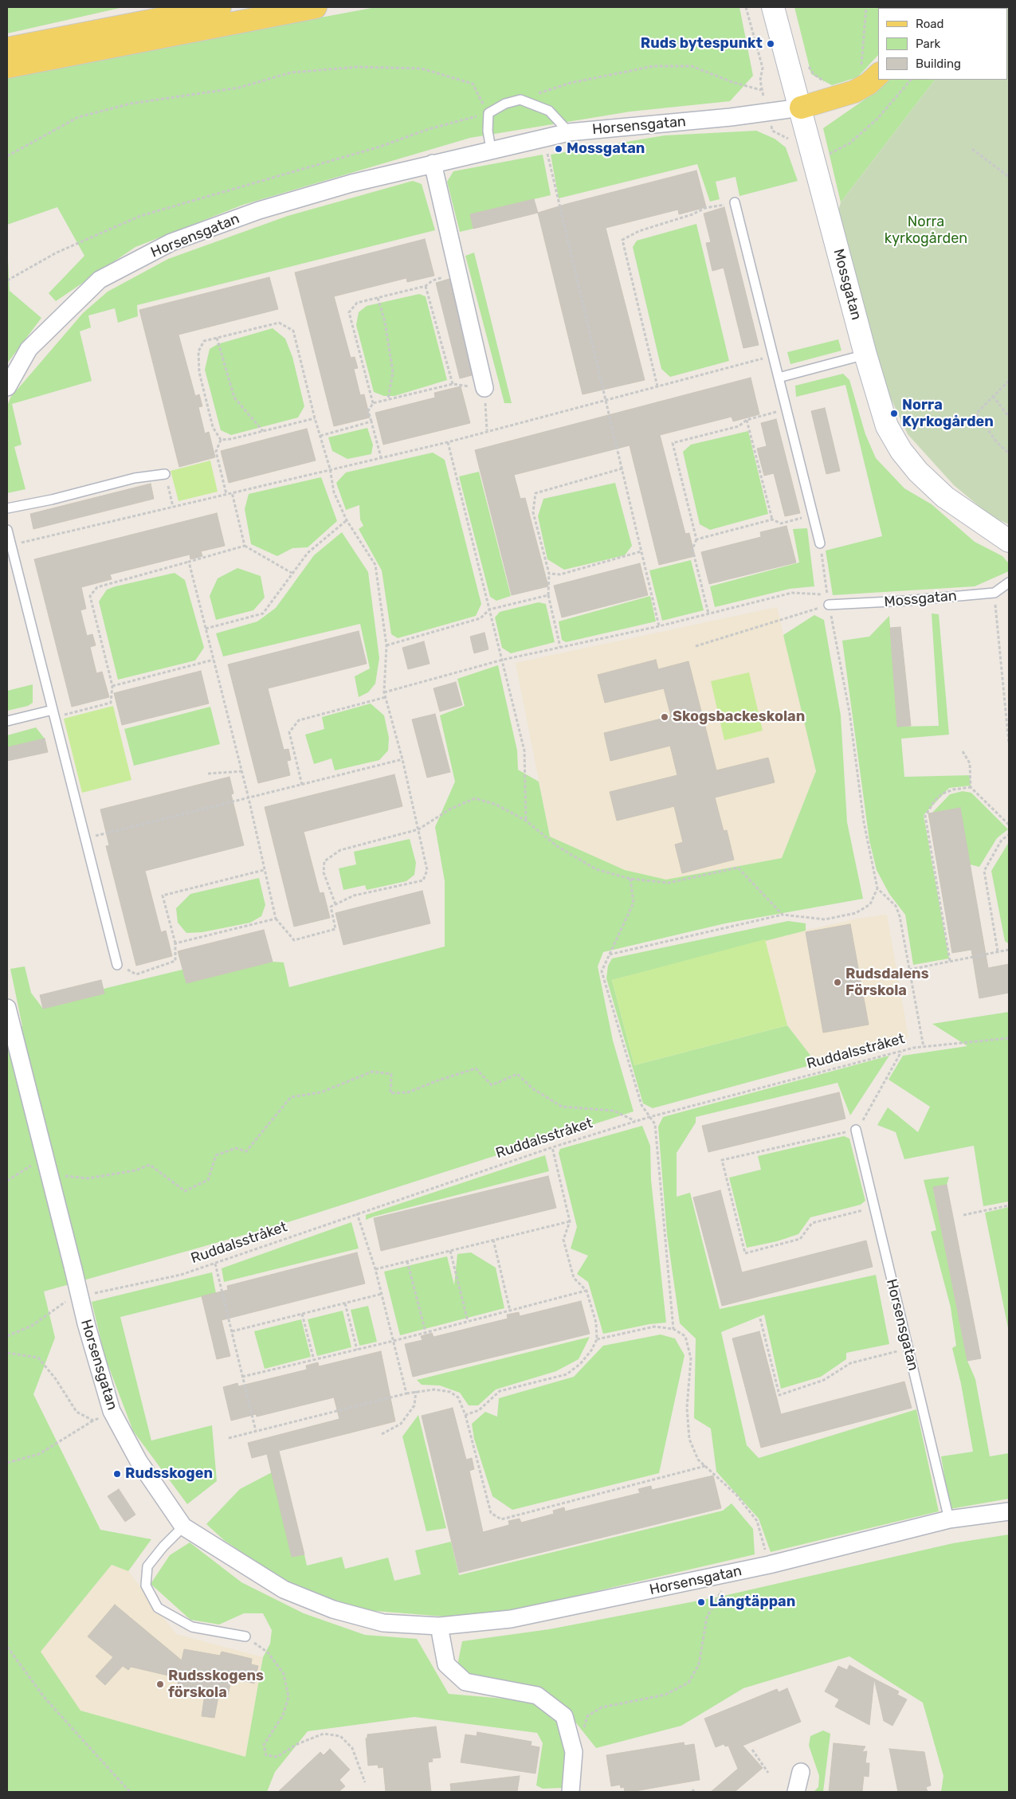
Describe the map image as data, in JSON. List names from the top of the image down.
{
  "streets": {
    "street": ["Horsensgatan", "Mossgatan"],
    "path": ["Ruddalsstråket"]
  },
  "crossings": [
    ["Horsensgatan", "Mossgatan"]
  ],
  "parks": ["Norra kyrkogården"],
  "places": [
    "Ruds bytespunkt",
    "Mossgatan",
    "Norra Kyrkogården",
    "Skogsbackeskolan",
    "Rudsdalens Förskola",
    "Rudsskogen",
    "Långtäppan",
    "Rudsskogens förskola"
  ],
  "legend": ["Road", "Park", "Building"]
}
